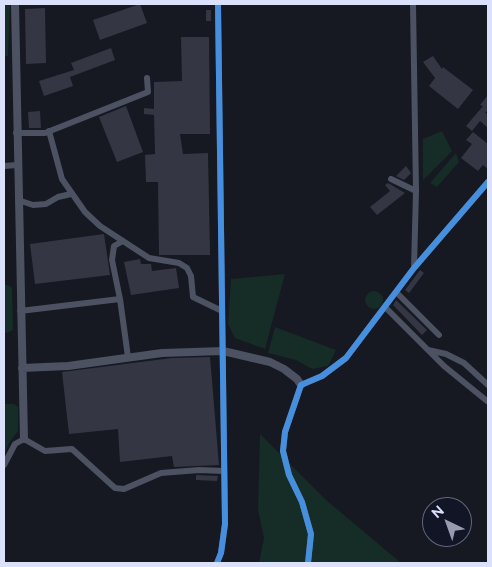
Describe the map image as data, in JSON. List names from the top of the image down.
{
  "north": "top left"
}
